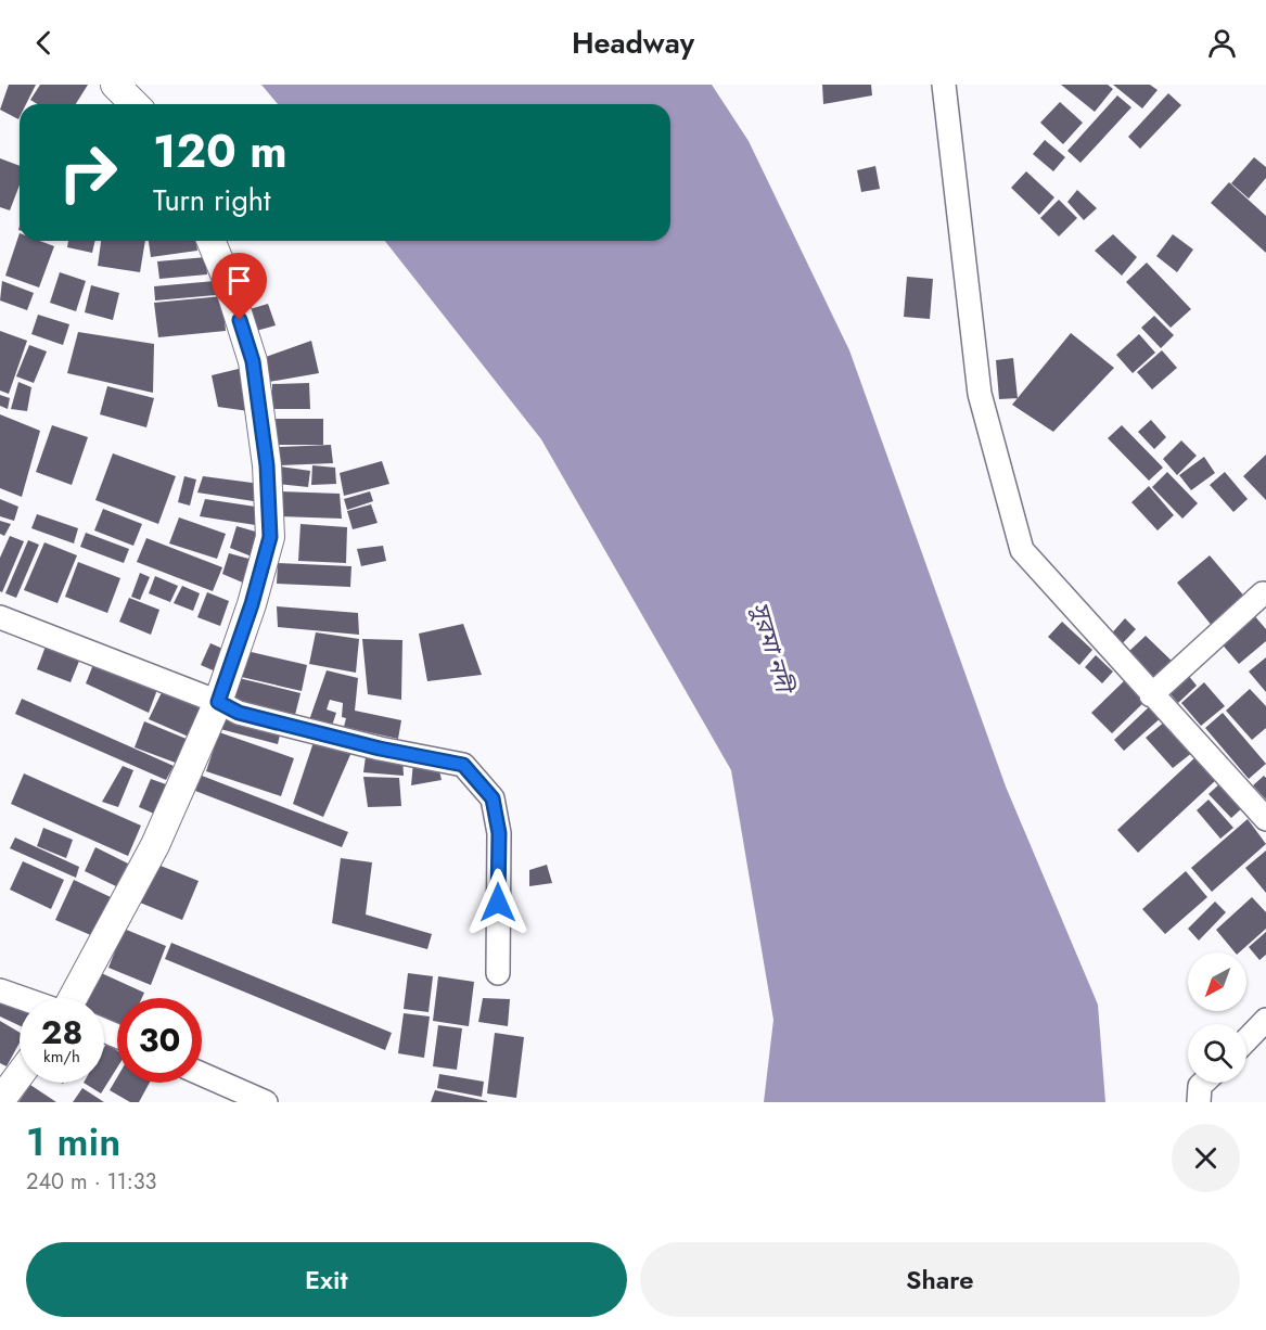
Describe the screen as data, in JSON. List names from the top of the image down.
{
  "water": ["সুরমা নদী"],
  "north": "bottom left",
  "page": {
    "header": "Headway",
    "turn": ["120 m", "Turn right"],
    "speed": "28 km/h",
    "limit": "30",
    "heading": ["1 min", "240 m · 11:33"],
    "buttons": ["Exit", "Share"]
  }
}
